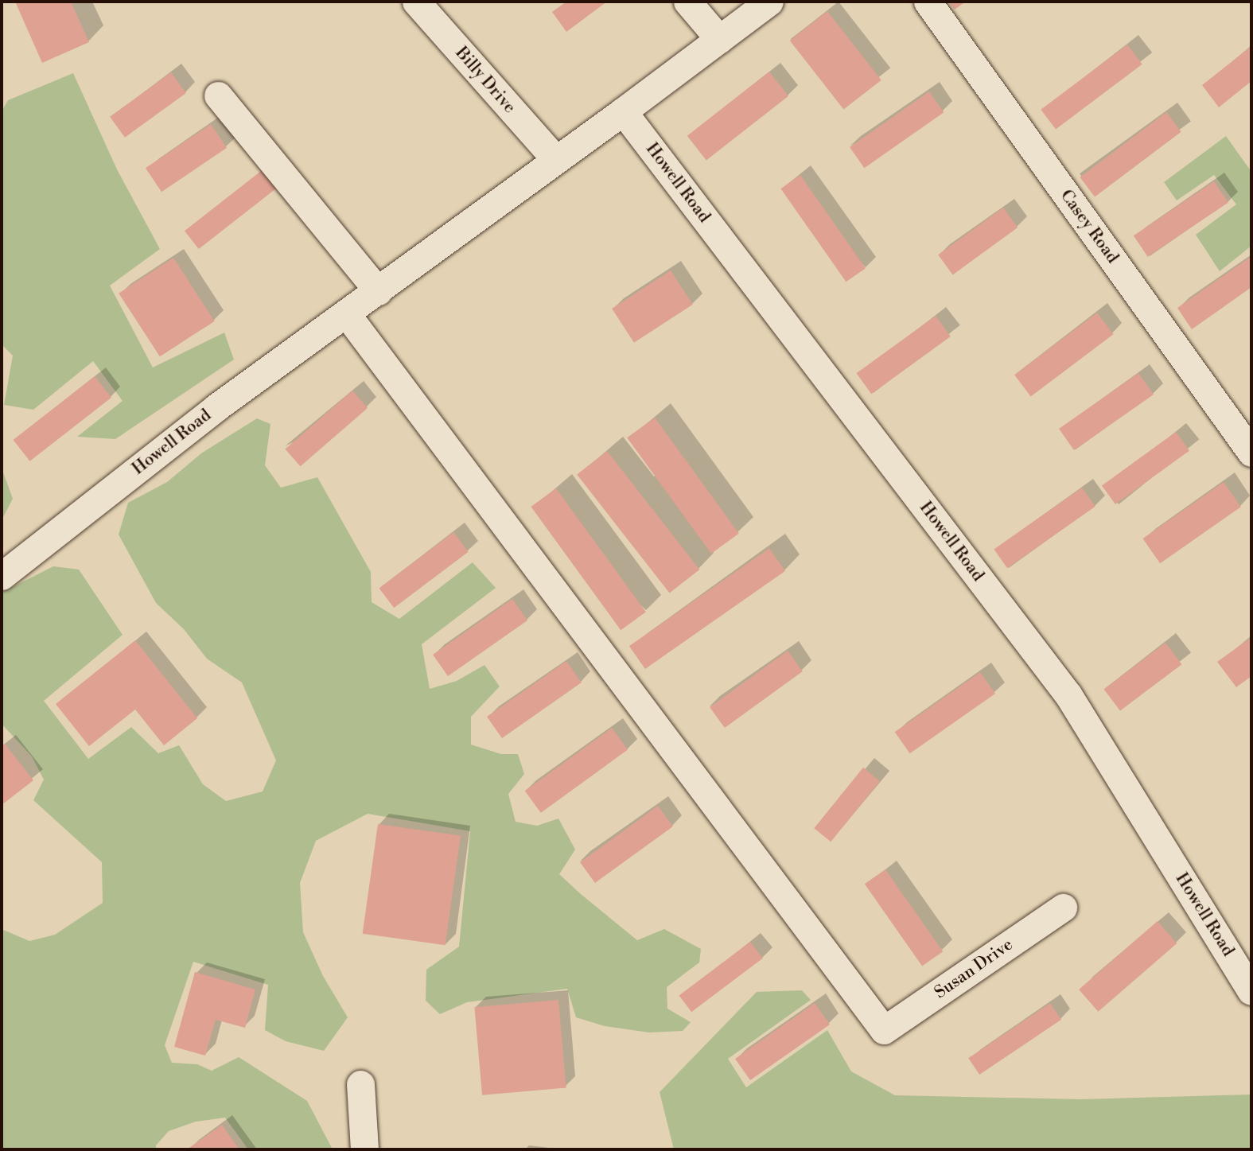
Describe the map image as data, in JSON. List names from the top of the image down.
{
  "streets": {
    "street": [
      "Billy Drive",
      "Howell Road",
      "Casey Road",
      "Susan Drive"
    ]
  },
  "crossings": [
    ["Billy Drive", "Howell Road"],
    ["Howell Road", "Susan Drive"]
  ]
}
